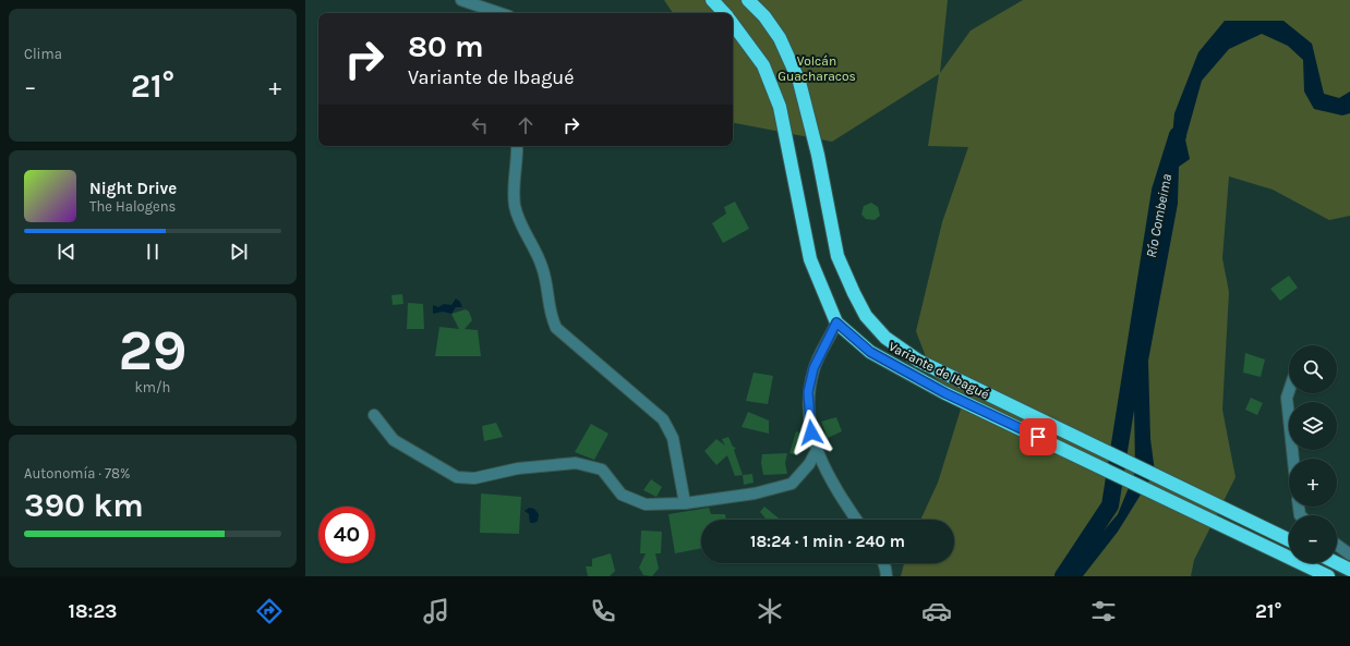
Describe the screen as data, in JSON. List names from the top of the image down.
{
  "streets": {
    "highway": ["Variante de Ibagué"]
  },
  "water": ["Río Combeima"],
  "parks": ["Volcán Guacharacos"],
  "page": {
    "tile": [
      "Clima",
      ["29", "km/h"],
      ["Autonomía · 78%", "390 km"]
    ],
    "turn": ["80 m", "Variante de Ibagué"],
    "heat": ["−", "21°", "+"],
    "song": ["Night Drive", "The Halogens"],
    "map_buttons": ["+", "−"],
    "limit": "40",
    "trip": "18:24 · 1 min · 240 m",
    "tabs": ["18:23", "21°"]
  }
}
